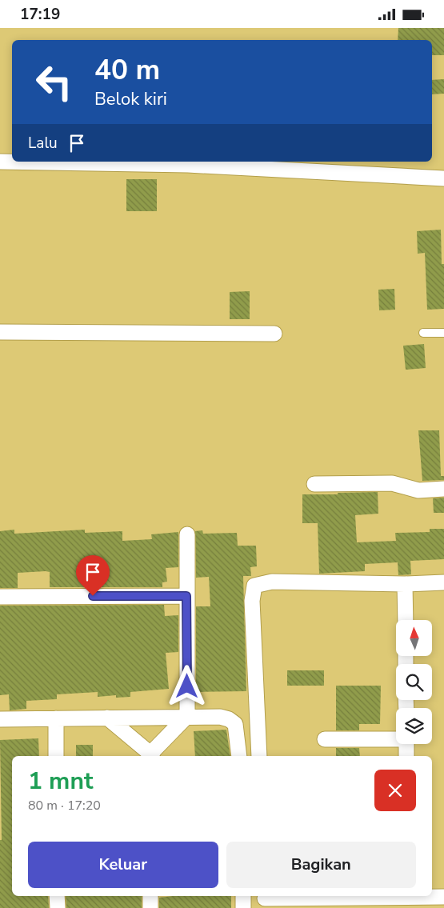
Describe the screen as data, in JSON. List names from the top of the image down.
{
  "north": "top",
  "page": {
    "status": "17:19",
    "turn": ["40 m", "Belok kiri"],
    "then": "Lalu",
    "heading": ["1 mnt", "80 m · 17:20"],
    "buttons": ["Keluar", "Bagikan"]
  }
}
